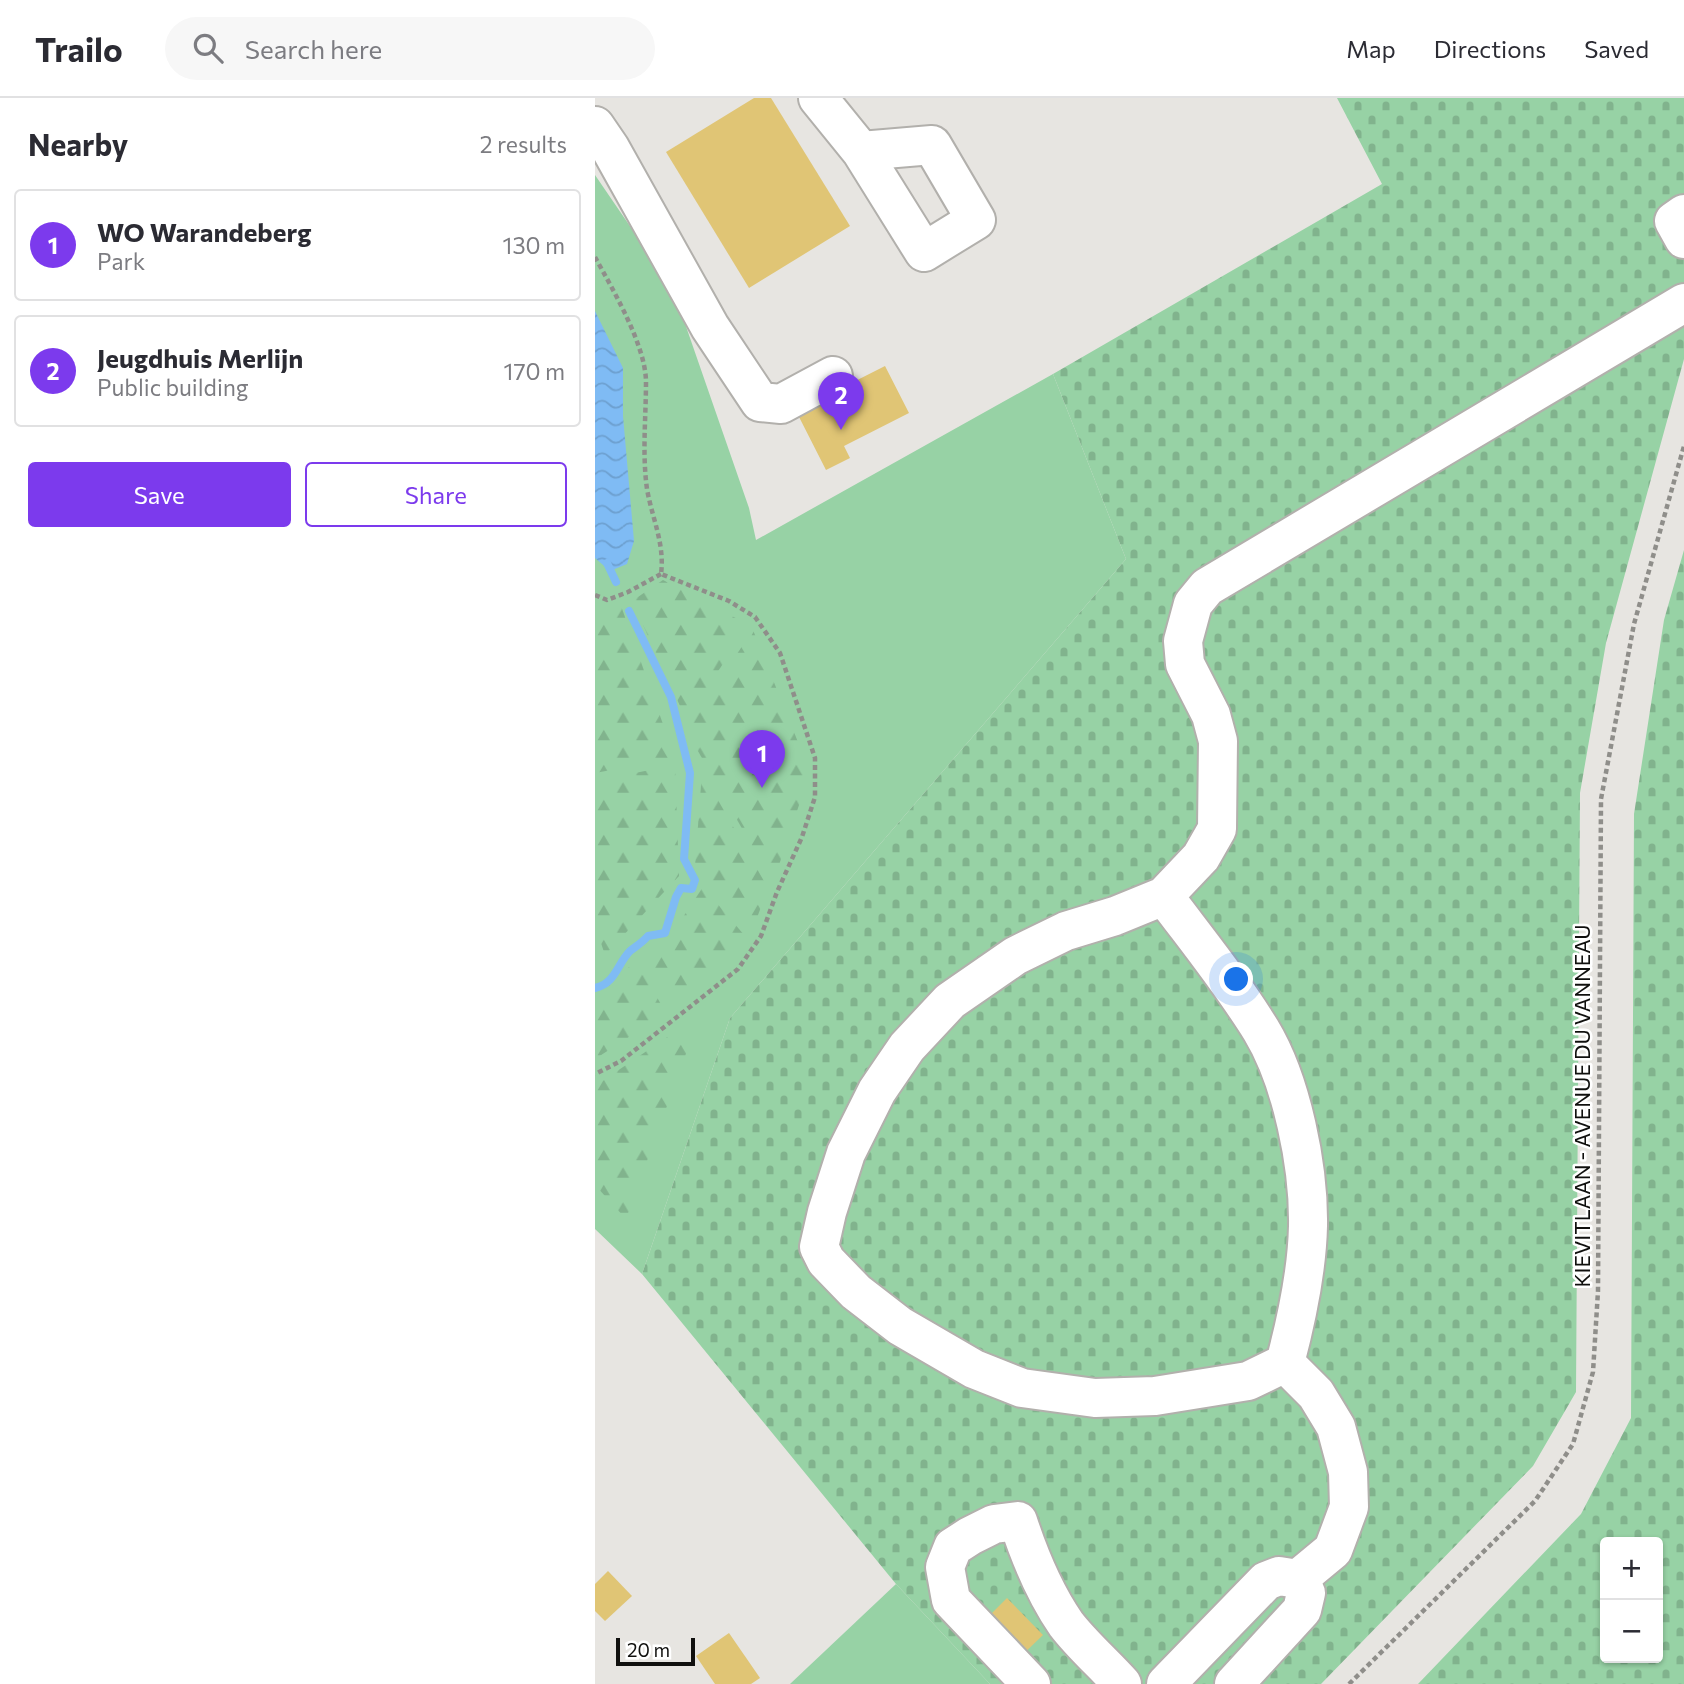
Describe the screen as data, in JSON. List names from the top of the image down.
{
  "streets": {
    "path": ["KIEVITLAAN - AVENUE DU VANNEAU"]
  },
  "scale_bar": "20 m",
  "page": {
    "header": "Trailo",
    "search": "Search here",
    "nav": ["Map", "Directions", "Saved"],
    "heading": ["Nearby", "2 results"],
    "list": [
      {
        "mark": "1",
        "name": "WO Warandeberg",
        "note": "Park",
        "value": "130 m"
      },
      {
        "mark": "2",
        "name": "Jeugdhuis Merlijn",
        "note": "Public building",
        "value": "170 m"
      }
    ],
    "pins": ["2", "1"],
    "buttons": ["Save", "Share"],
    "map_buttons": ["+", "−"],
    "scale": "20 m"
  }
}
